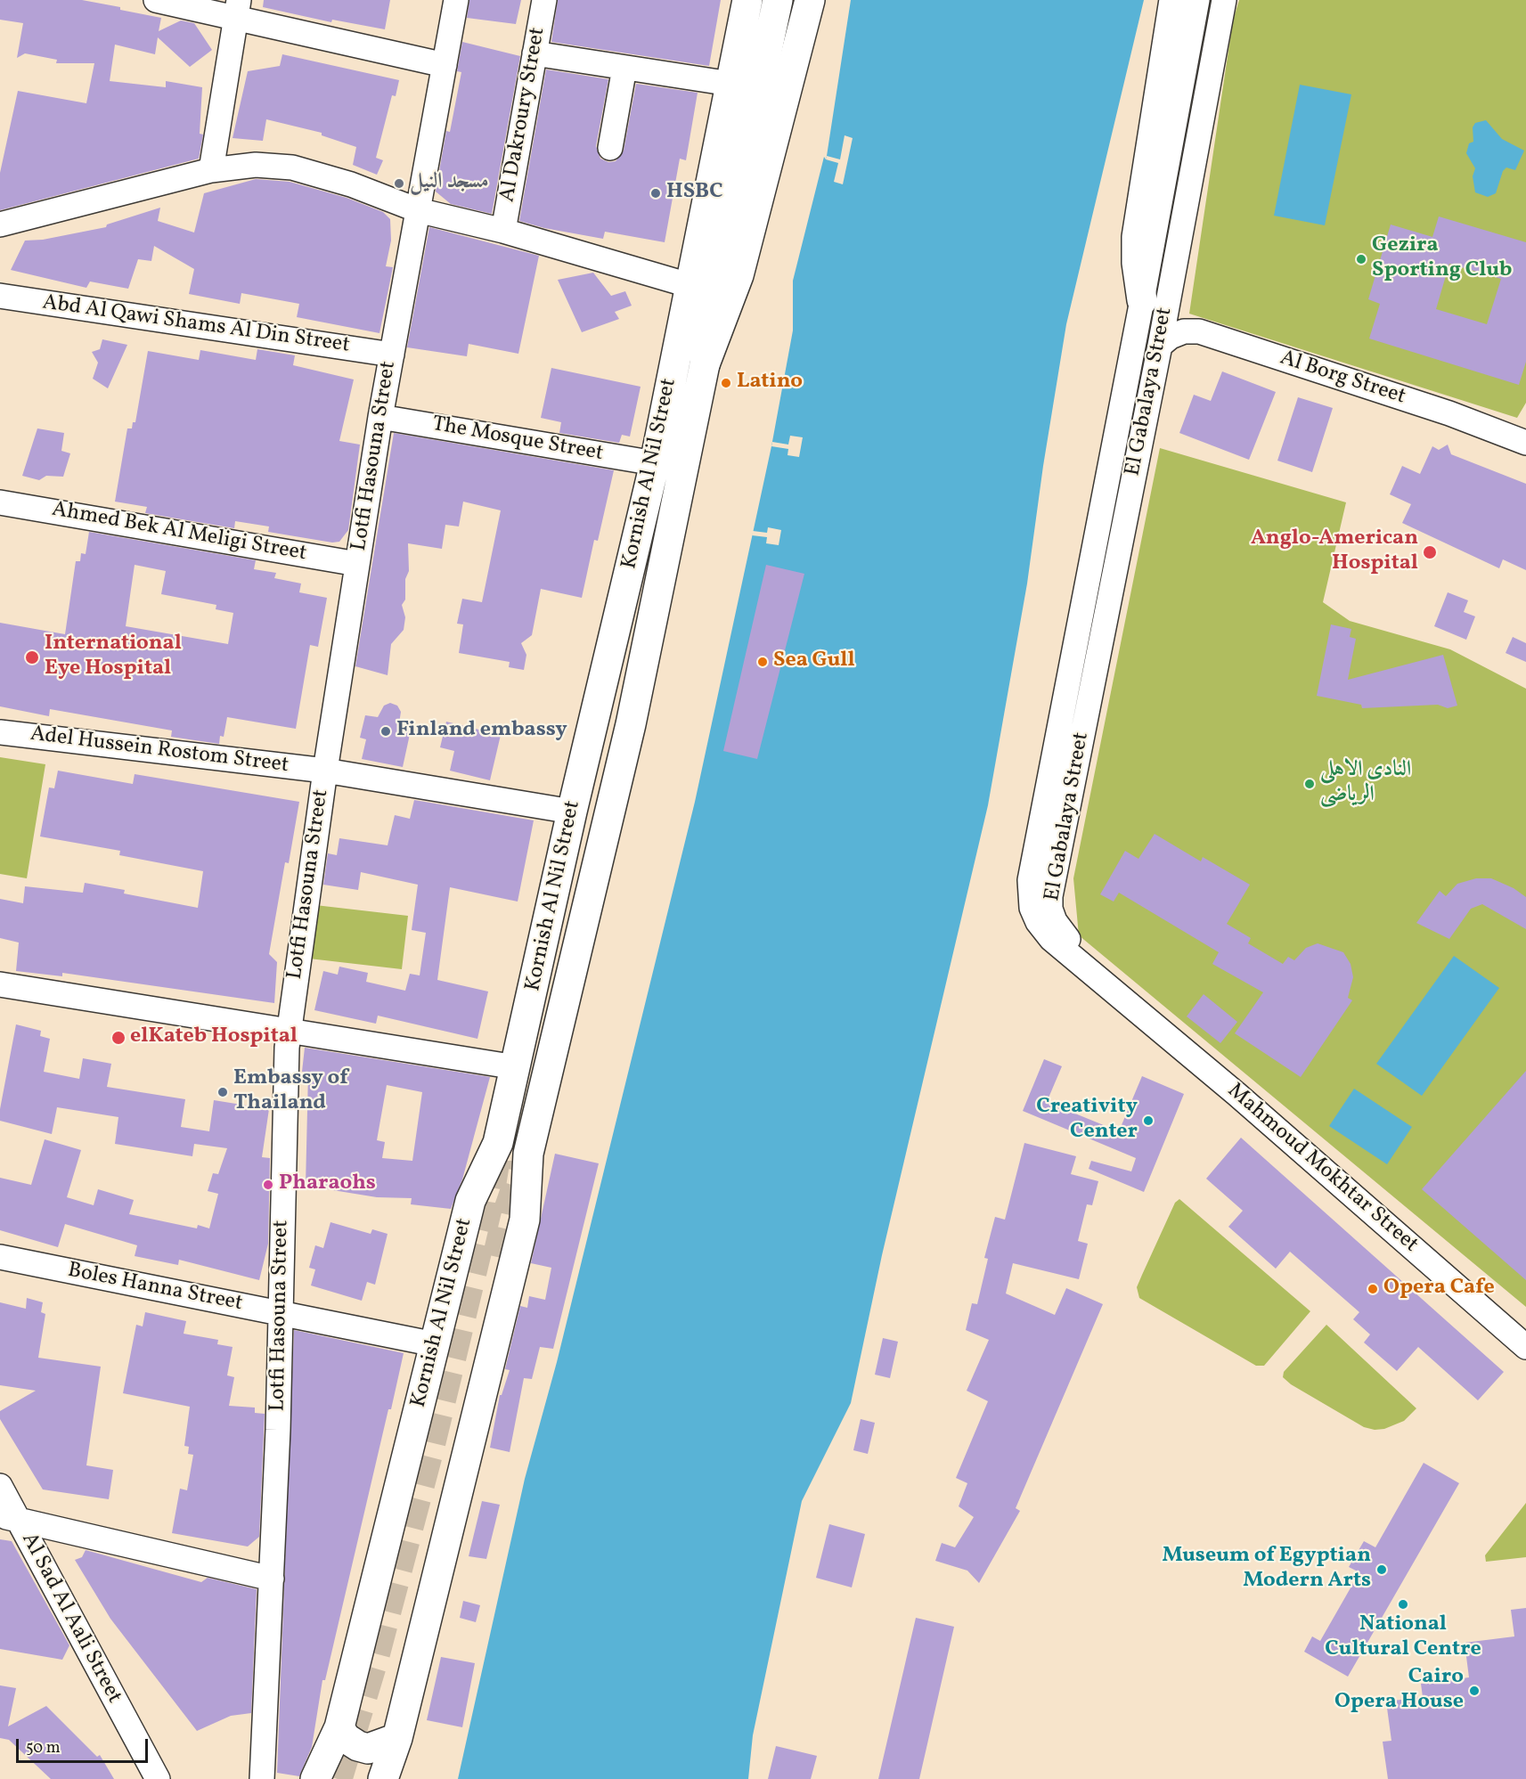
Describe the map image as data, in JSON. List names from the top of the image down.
{
  "streets": {
    "main road": ["Kornish Al Nil Street"],
    "street": [
      "Al Dakroury Street",
      "Abd Al Qawi Shams Al Din Street",
      "Al Borg Street",
      "El Gabalaya Street",
      "The Mosque Street",
      "Lotfi Hasouna Street",
      "Ahmed Bek Al Meligi Street",
      "Adel Hussein Rostom Street",
      "Mahmoud Mokhtar Street",
      "Boles Hanna Street",
      "Al Sad Al Aali Street"
    ]
  },
  "crossings": [
    ["Abd Al Qawi Shams Al Din Street", "Lotfi Hasouna Street"],
    ["Al Borg Street", "El Gabalaya Street"],
    ["El Gabalaya Street", "Mahmoud Mokhtar Street"],
    ["The Mosque Street", "Lotfi Hasouna Street"],
    ["The Mosque Street", "Kornish Al Nil Street"],
    ["Lotfi Hasouna Street", "Ahmed Bek Al Meligi Street"],
    ["Lotfi Hasouna Street", "Adel Hussein Rostom Street"],
    ["Lotfi Hasouna Street", "Boles Hanna Street"],
    ["Kornish Al Nil Street", "Adel Hussein Rostom Street"],
    ["Kornish Al Nil Street", "Boles Hanna Street"]
  ],
  "places": [
    "مسجد النيل",
    "HSBC",
    "Gezira Sporting Club",
    "Latino",
    "Anglo-American Hospital",
    "International Eye Hospital",
    "Sea Gull",
    "Finland embassy",
    "النادى الاهلى الرياضى",
    "elKateb Hospital",
    "Embassy of Thailand",
    "Creativity Center",
    "Pharaohs",
    "Opera Cafe",
    "Museum of Egyptian Modern Arts",
    "National Cultural Centre",
    "Cairo Opera House"
  ],
  "scale_bar": "50 m"
}
